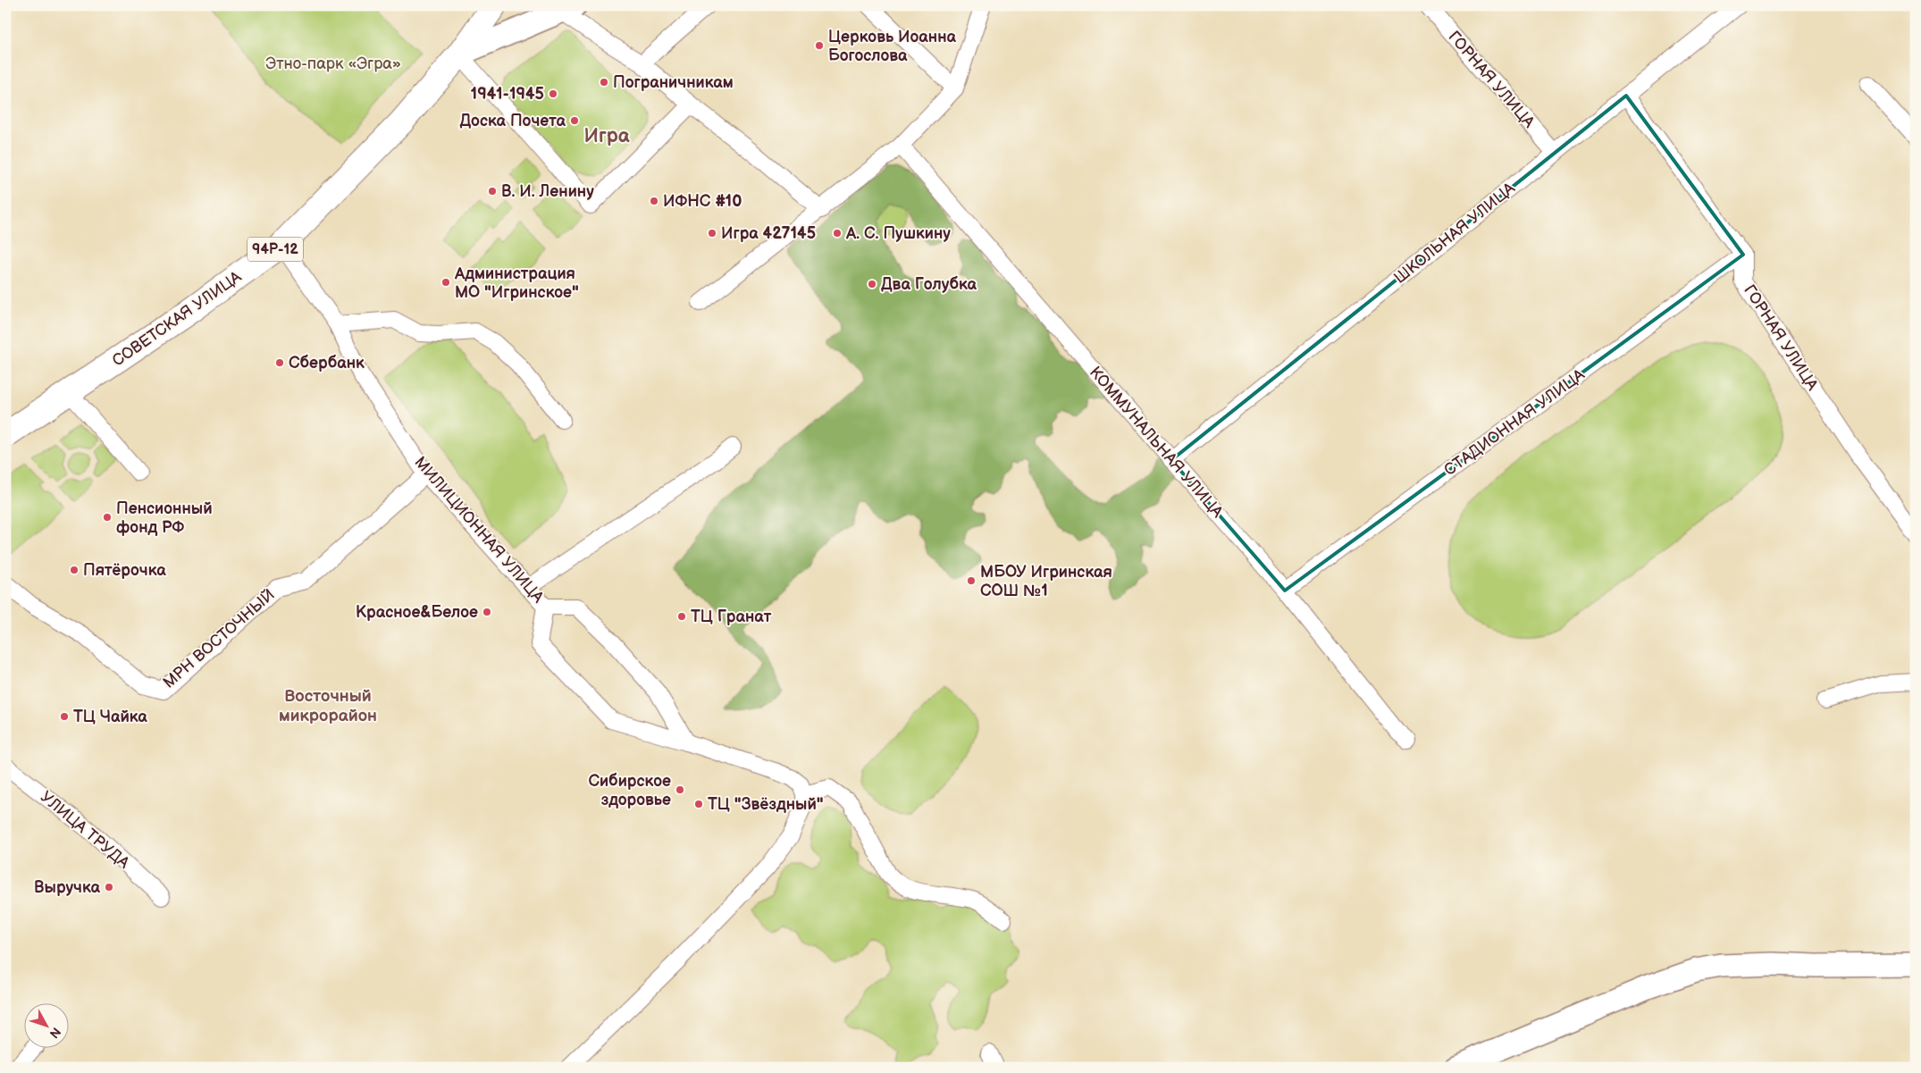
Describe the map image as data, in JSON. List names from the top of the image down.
{
  "streets": {
    "main road": ["94Р-12", "СОВЕТСКАЯ УЛИЦА"],
    "street": [
      "ГОРНАЯ УЛИЦА",
      "ШКОЛЬНАЯ УЛИЦА",
      "СТАДИОННАЯ УЛИЦА",
      "КОММУНАЛЬНАЯ УЛИЦА",
      "МИЛИЦИОННАЯ УЛИЦА",
      "МРН ВОСТОЧНЫЙ",
      "УЛИЦА ТРУДА"
    ]
  },
  "crossings": [
    ["ГОРНАЯ УЛИЦА", "ШКОЛЬНАЯ УЛИЦА"],
    ["ГОРНАЯ УЛИЦА", "СТАДИОННАЯ УЛИЦА"],
    ["ШКОЛЬНАЯ УЛИЦА", "КОММУНАЛЬНАЯ УЛИЦА"],
    ["СОВЕТСКАЯ УЛИЦА", "МИЛИЦИОННАЯ УЛИЦА"],
    ["СТАДИОННАЯ УЛИЦА", "КОММУНАЛЬНАЯ УЛИЦА"],
    ["МИЛИЦИОННАЯ УЛИЦА", "МРН ВОСТОЧНЫЙ"]
  ],
  "districts": ["Игра", "Восточный микрорайон"],
  "parks": ["Этно-парк «Эгра»"],
  "places": [
    "Церковь Иоанна Богослова",
    "Пограничникам",
    "1941-1945",
    "Доска Почета",
    "В. И. Ленину",
    "ИФНС #10",
    "Игра 427145",
    "А. С. Пушкину",
    "Администрация МО \"Игринское\"",
    "Два Голубка",
    "Сбербанк",
    "Пенсионный фонд РФ",
    "Пятёрочка",
    "МБОУ Игринская СОШ №1",
    "Красное&Белое",
    "ТЦ Гранат",
    "ТЦ Чайка",
    "Сибирское здоровье",
    "ТЦ \"Звёздный\"",
    "Выручка"
  ],
  "north": "bottom right"
}
